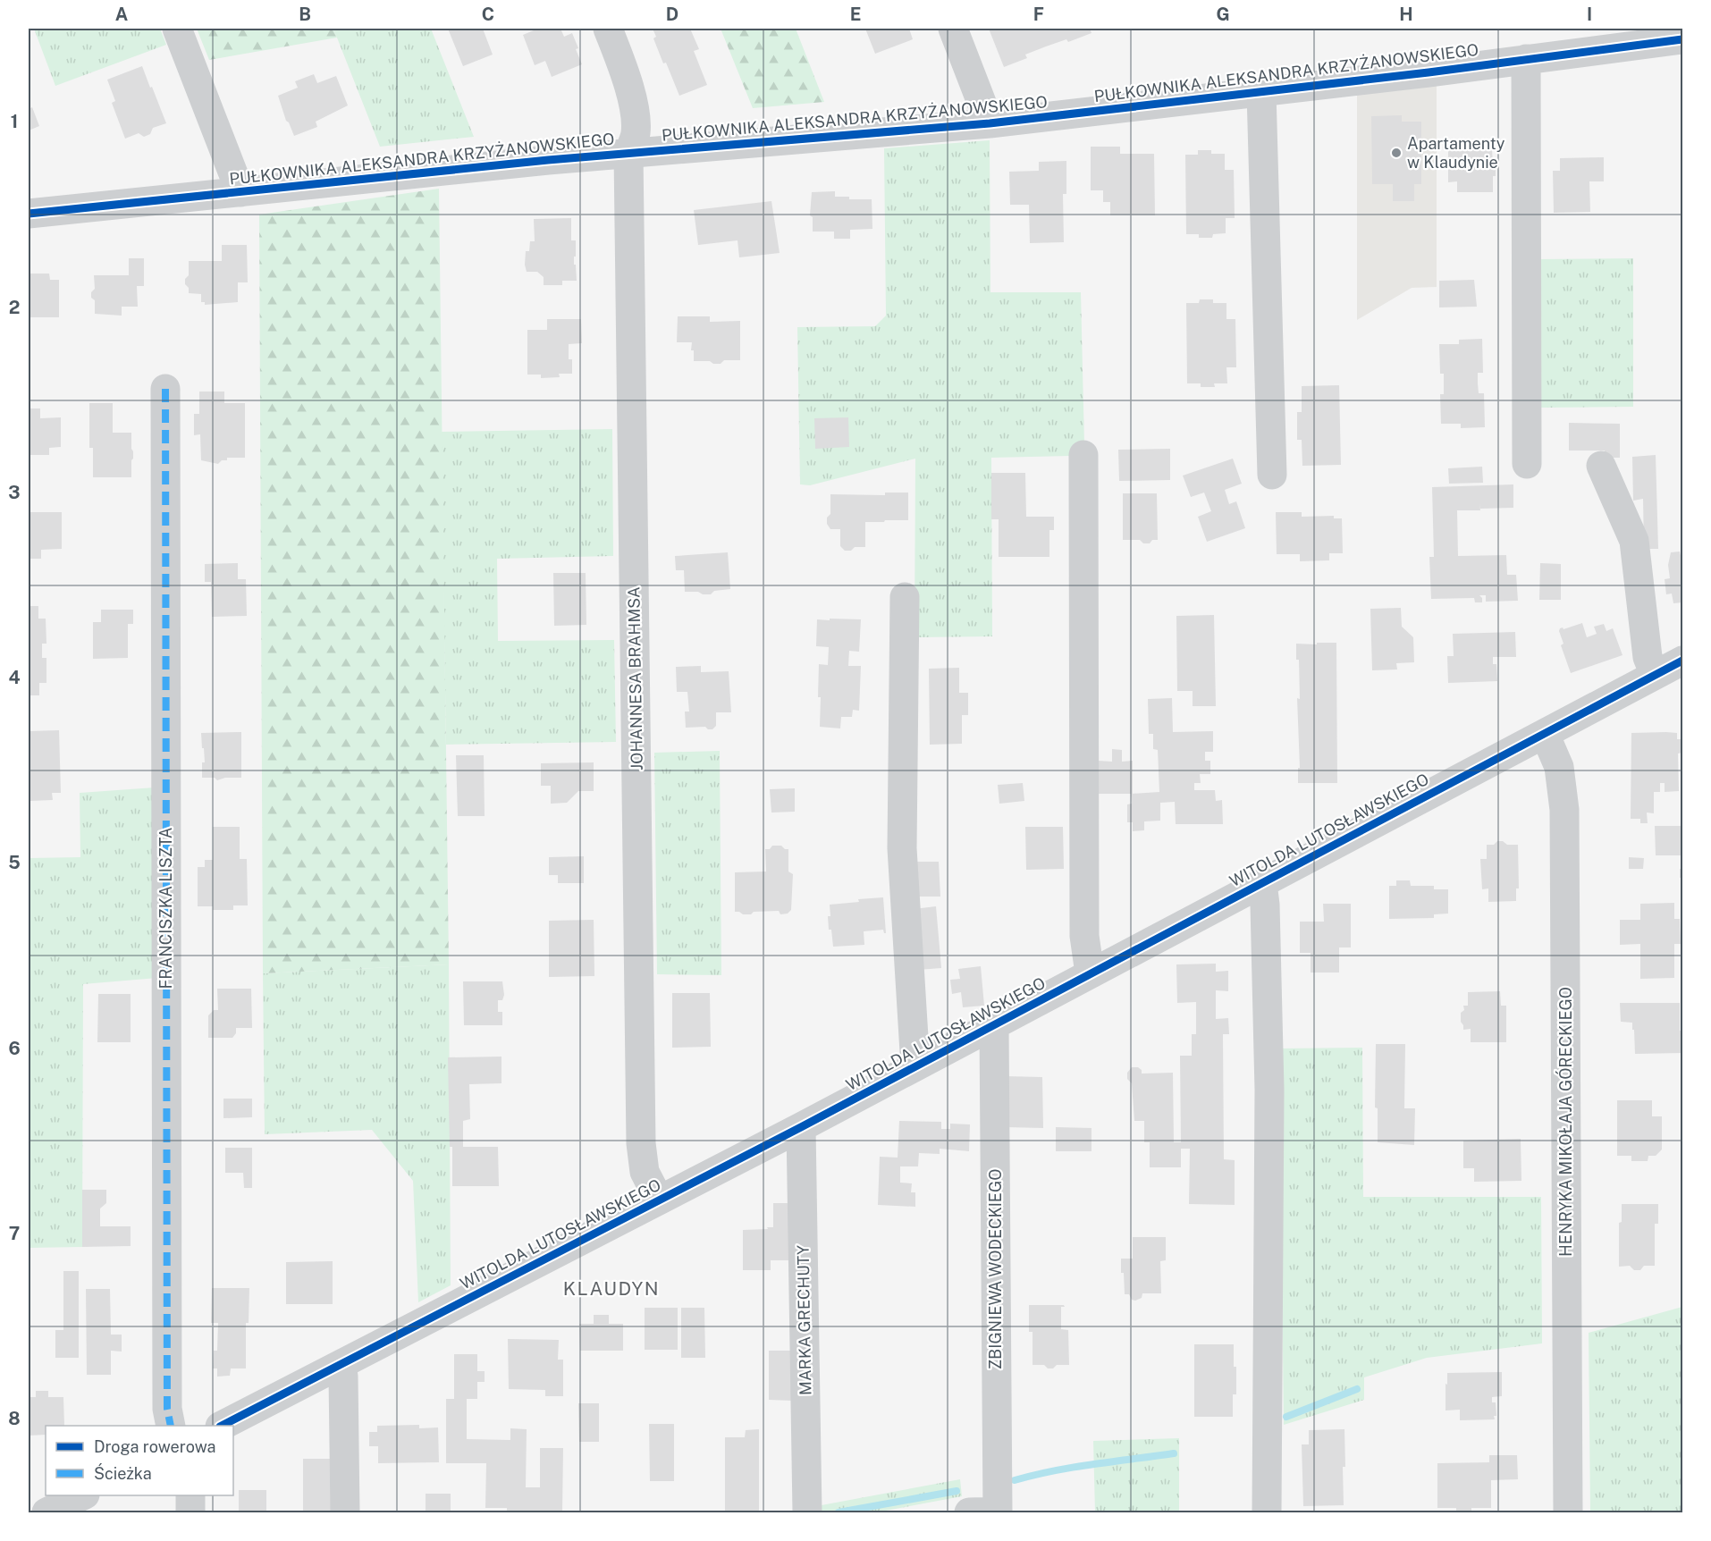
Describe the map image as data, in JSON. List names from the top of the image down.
{
  "streets": {
    "street": [
      "PUŁKOWNIKA ALEKSANDRA KRZYŻANOWSKIEGO",
      "JOHANNESA BRAHMSA",
      "WITOLDA LUTOSŁAWSKIEGO",
      "FRANCISZKA LISZTA",
      "HENRYKA MIKOŁAJA GÓRECKIEGO",
      "ZBIGNIEWA WODECKIEGO",
      "MARKA GRECHUTY"
    ]
  },
  "crossings": [
    ["PUŁKOWNIKA ALEKSANDRA KRZYŻANOWSKIEGO", "JOHANNESA BRAHMSA"],
    ["JOHANNESA BRAHMSA", "WITOLDA LUTOSŁAWSKIEGO"],
    ["WITOLDA LUTOSŁAWSKIEGO", "HENRYKA MIKOŁAJA GÓRECKIEGO"],
    ["WITOLDA LUTOSŁAWSKIEGO", "ZBIGNIEWA WODECKIEGO"],
    ["WITOLDA LUTOSŁAWSKIEGO", "MARKA GRECHUTY"]
  ],
  "districts": ["KLAUDYN"],
  "places": ["Apartamenty w Klaudynie"],
  "legend": ["Droga rowerowa", "Ścieżka"],
  "grid": {
    "columns": [
      "A",
      "B",
      "C",
      "D",
      "E",
      "F",
      "G",
      "H",
      "I"
    ],
    "rows": [
      "1",
      "2",
      "3",
      "4",
      "5",
      "6",
      "7",
      "8"
    ]
  }
}
